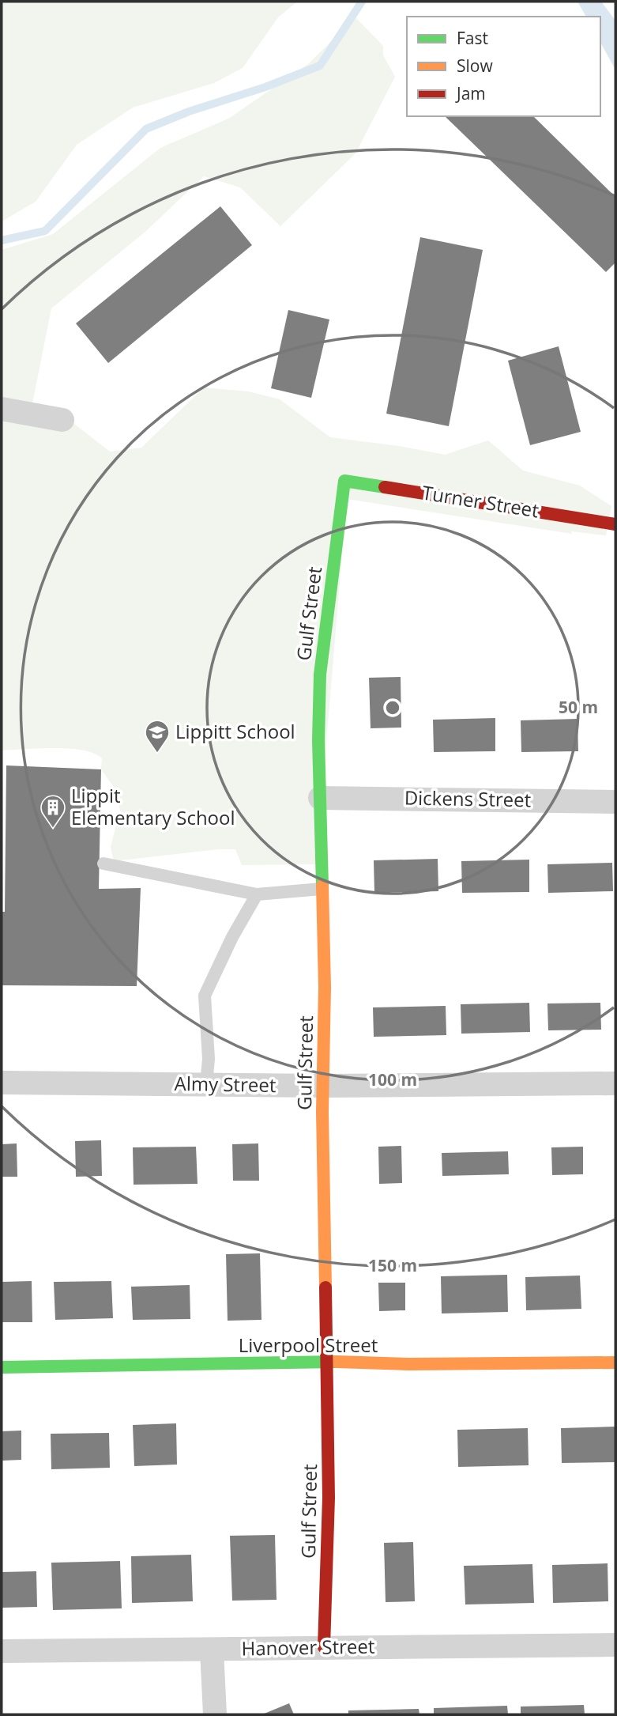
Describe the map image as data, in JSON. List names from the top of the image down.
{
  "streets": {
    "street": [
      "Turner Street",
      "Gulf Street",
      "Dickens Street",
      "Almy Street",
      "Liverpool Street",
      "Hanover Street"
    ]
  },
  "crossings": [
    ["Turner Street", "Gulf Street"],
    ["Gulf Street", "Dickens Street"],
    ["Gulf Street", "Almy Street"],
    ["Gulf Street", "Liverpool Street"],
    ["Gulf Street", "Hanover Street"]
  ],
  "places": {
    "school or university": ["Lippitt School"],
    "building": ["Lippit Elementary School"]
  },
  "legend": ["Fast", "Slow", "Jam"],
  "rings": ["50 m", "100 m", "150 m"]
}
